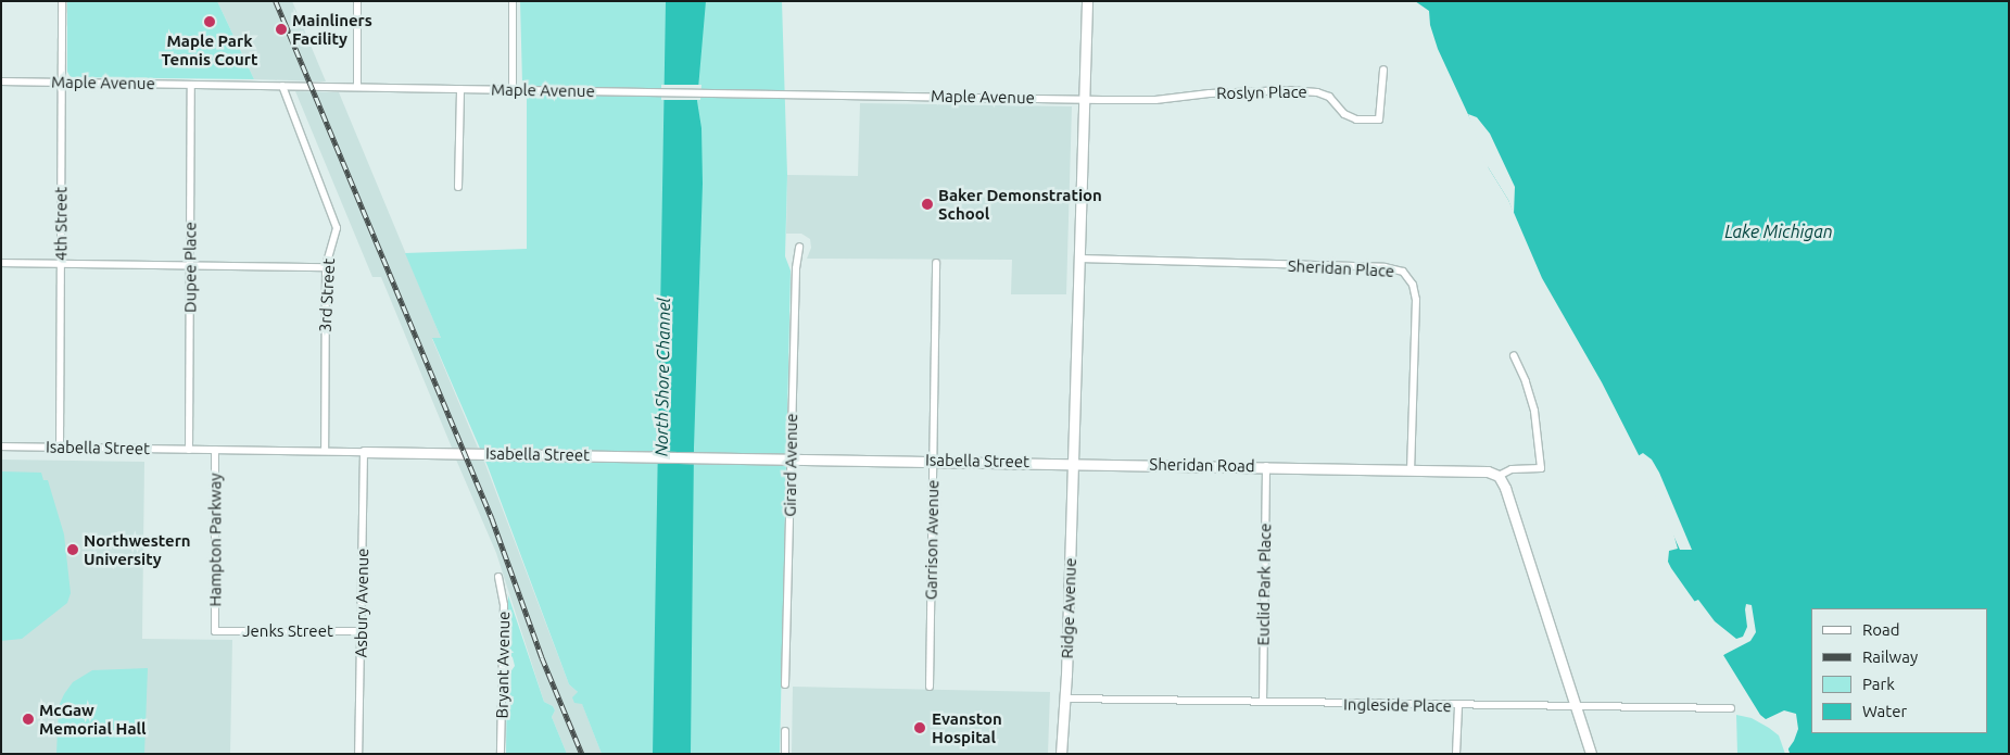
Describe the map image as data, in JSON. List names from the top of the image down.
{
  "streets": {
    "street": [
      "Maple Avenue",
      "Roslyn Place",
      "4th Street",
      "Dupee Place",
      "Sheridan Place",
      "3rd Street",
      "Isabella Street",
      "Girard Avenue",
      "Sheridan Road",
      "Hampton Parkway",
      "Garrison Avenue",
      "Euclid Park Place",
      "Asbury Avenue",
      "Ridge Avenue",
      "Jenks Street",
      "Bryant Avenue",
      "Ingleside Place"
    ]
  },
  "crossings": [
    ["Maple Avenue", "Roslyn Place"],
    ["Maple Avenue", "4th Street"],
    ["Maple Avenue", "Dupee Place"],
    ["Maple Avenue", "3rd Street"],
    ["4th Street", "Isabella Street"],
    ["Dupee Place", "Isabella Street"],
    ["Sheridan Place", "Sheridan Road"],
    ["3rd Street", "Isabella Street"],
    ["Isabella Street", "Girard Avenue"],
    ["Isabella Street", "Sheridan Road"],
    ["Isabella Street", "Hampton Parkway"],
    ["Isabella Street", "Garrison Avenue"],
    ["Isabella Street", "Asbury Avenue"],
    ["Isabella Street", "Ridge Avenue"],
    ["Sheridan Road", "Euclid Park Place"],
    ["Sheridan Road", "Ridge Avenue"],
    ["Hampton Parkway", "Jenks Street"],
    ["Euclid Park Place", "Ingleside Place"],
    ["Asbury Avenue", "Jenks Street"],
    ["Ridge Avenue", "Ingleside Place"]
  ],
  "water": ["Lake Michigan", "North Shore Channel"],
  "places": [
    "Maple Park Tennis Court",
    "Mainliners Facility",
    "Baker Demonstration School",
    "Northwestern University",
    "McGaw Memorial Hall",
    "Evanston Hospital"
  ],
  "legend": [
    "Road",
    "Railway",
    "Park",
    "Water"
  ]
}
